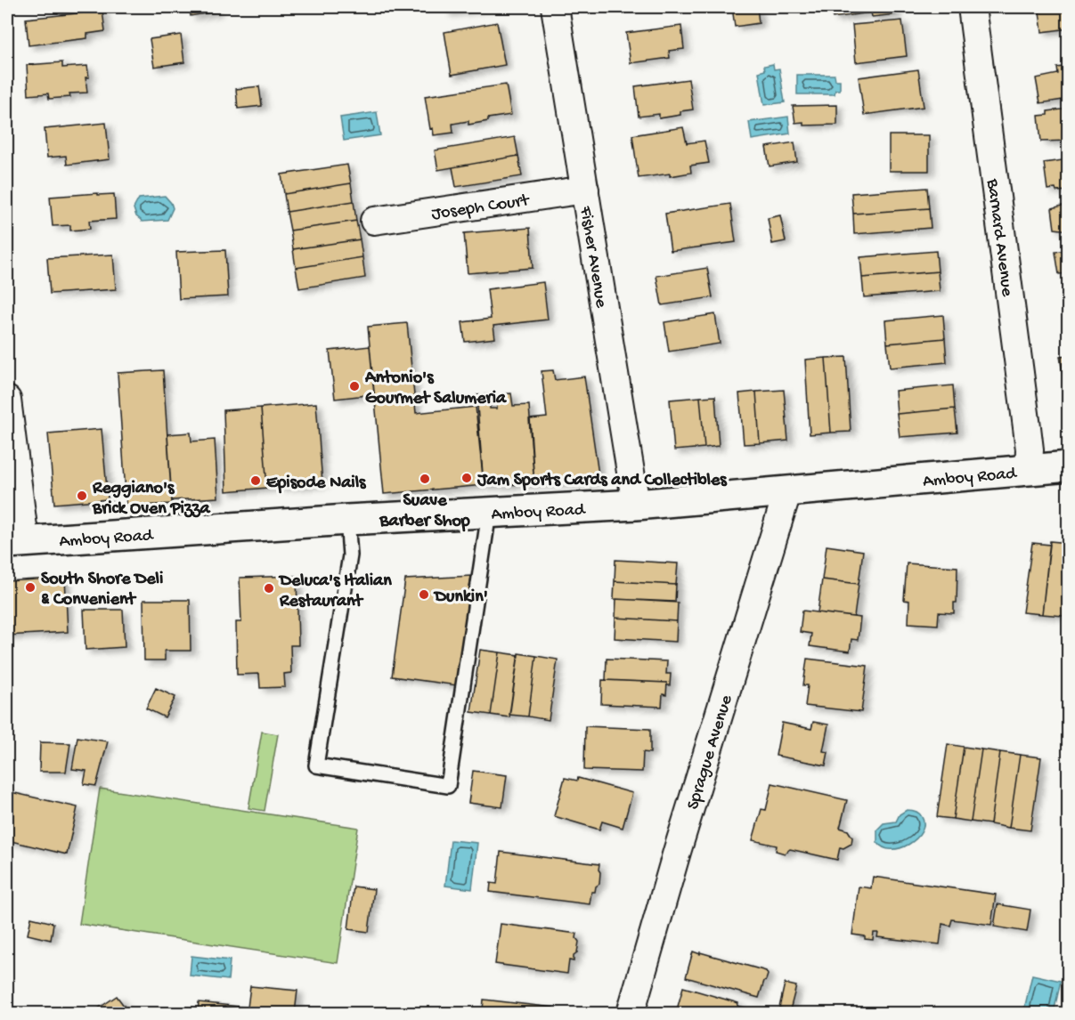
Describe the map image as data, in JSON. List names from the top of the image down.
{
  "streets": {
    "main road": ["Amboy Road"],
    "street": [
      "Joseph Court",
      "Barnard Avenue",
      "Fisher Avenue",
      "Sprague Avenue"
    ]
  },
  "crossings": [
    ["Joseph Court", "Fisher Avenue"],
    ["Barnard Avenue", "Amboy Road"],
    ["Fisher Avenue", "Amboy Road"],
    ["Amboy Road", "Sprague Avenue"]
  ],
  "places": [
    "Antonio's Gourmet Salumeria",
    "Jam Sports Cards and Collectibles",
    "Suave Barber Shop",
    "Episode Nails",
    "Reggiano's Brick Oven Pizza",
    "South Shore Deli & Convenient",
    "Deluca's Italian Restaurant",
    "Dunkin'"
  ]
}
